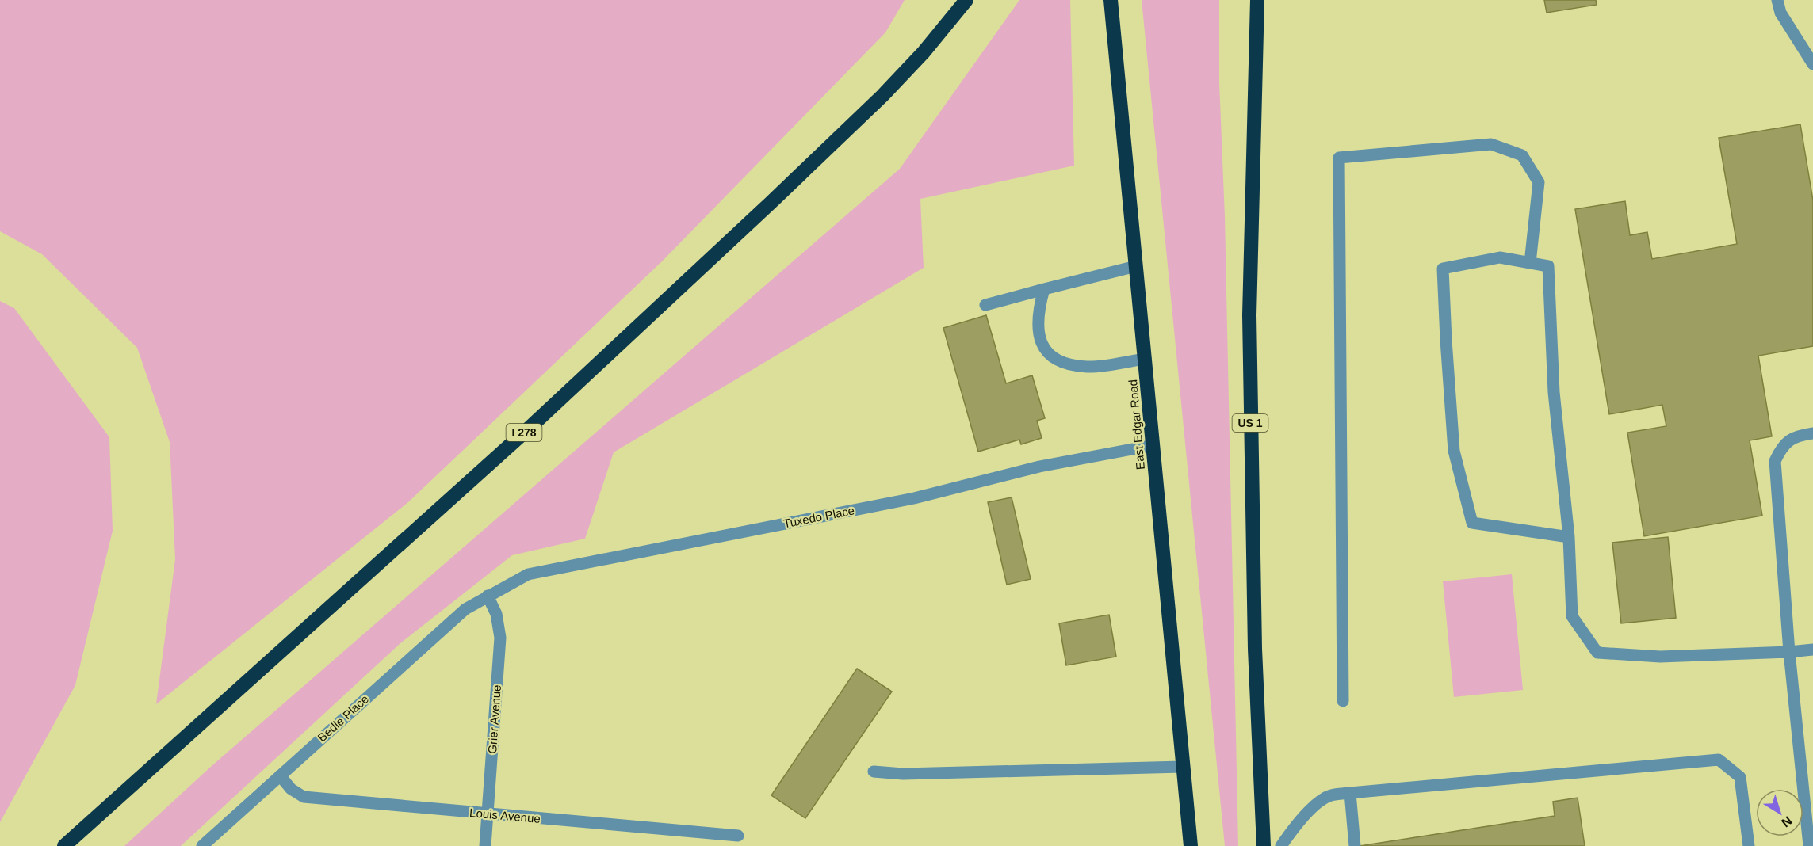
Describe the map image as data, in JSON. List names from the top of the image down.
{
  "streets": {
    "highway": ["US 1", "East Edgar Road", "I 278"],
    "street": [
      "Tuxedo Place",
      "Bedle Place",
      "Grier Avenue",
      "Louis Avenue"
    ]
  },
  "crossings": [
    ["East Edgar Road", "Tuxedo Place"],
    ["Tuxedo Place", "Bedle Place"],
    ["Tuxedo Place", "Grier Avenue"],
    ["Bedle Place", "Grier Avenue"],
    ["Bedle Place", "Louis Avenue"],
    ["Grier Avenue", "Louis Avenue"]
  ],
  "north": "bottom right"
}
